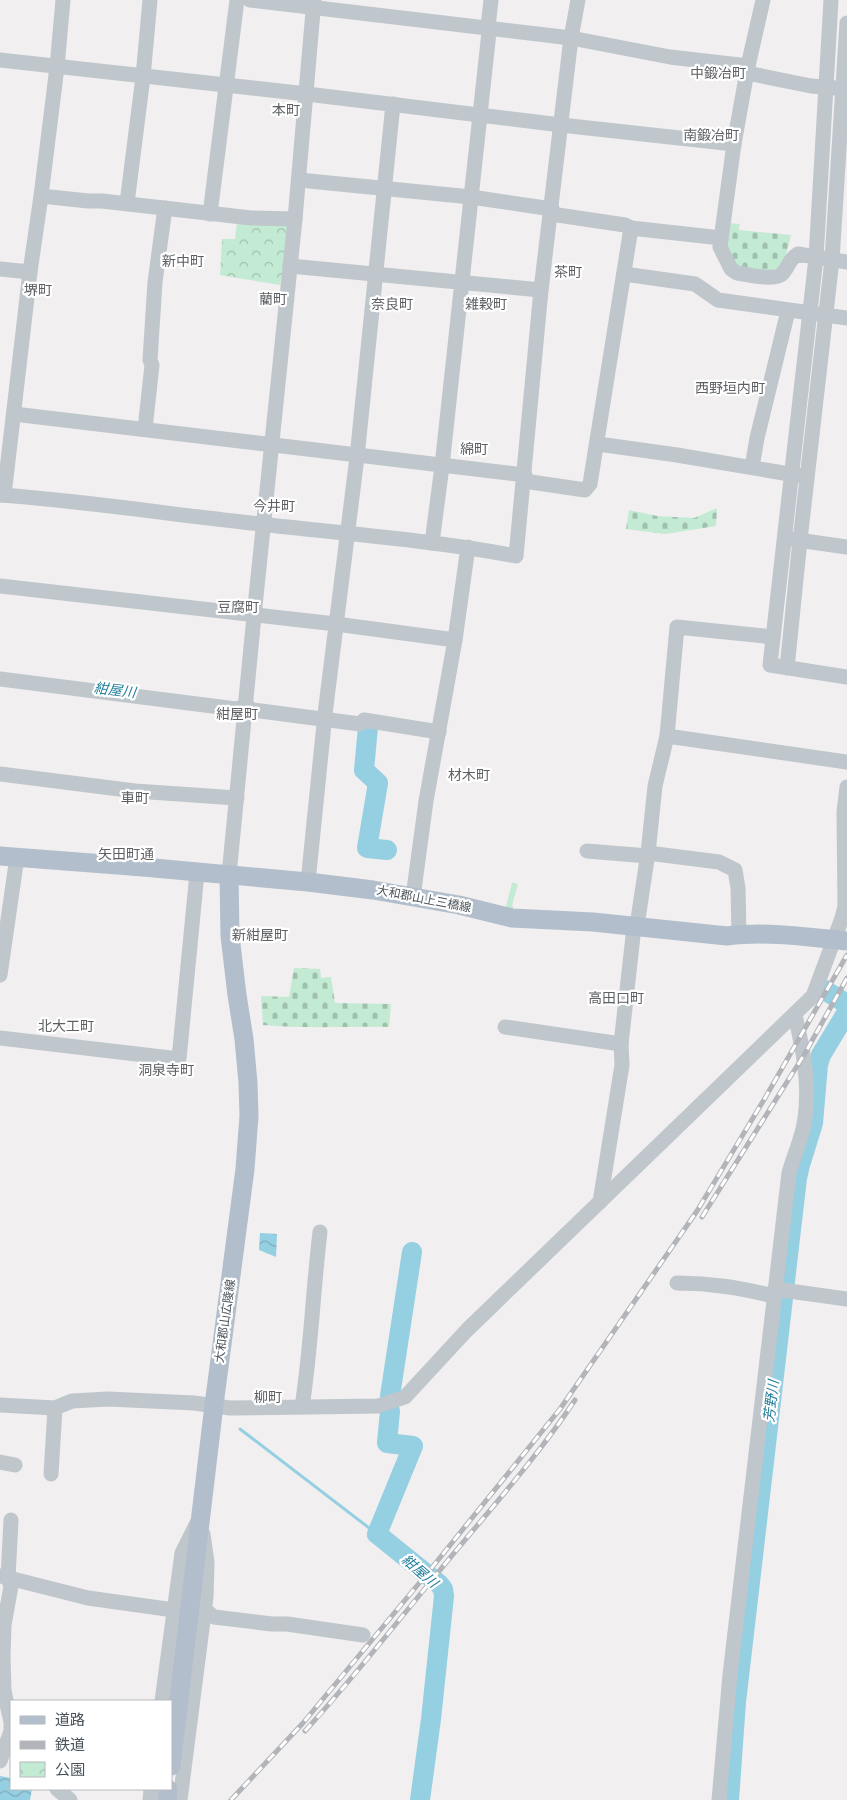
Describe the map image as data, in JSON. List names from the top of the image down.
{
  "streets": {
    "main road": ["大和郡山上三橋線", "大和郡山広陵線"]
  },
  "crossings": [
    ["大和郡山上三橋線", "大和郡山広陵線"]
  ],
  "districts": [
    "中鍛冶町",
    "本町",
    "南鍛冶町",
    "新中町",
    "茶町",
    "堺町",
    "藺町",
    "奈良町",
    "雑穀町",
    "西野垣内町",
    "綿町",
    "今井町",
    "豆腐町",
    "紺屋町",
    "材木町",
    "車町",
    "矢田町通",
    "新紺屋町",
    "高田口町",
    "北大工町",
    "洞泉寺町",
    "柳町"
  ],
  "water": ["紺屋川", "芳野川"],
  "legend": ["道路", "鉄道", "公園"]
}
